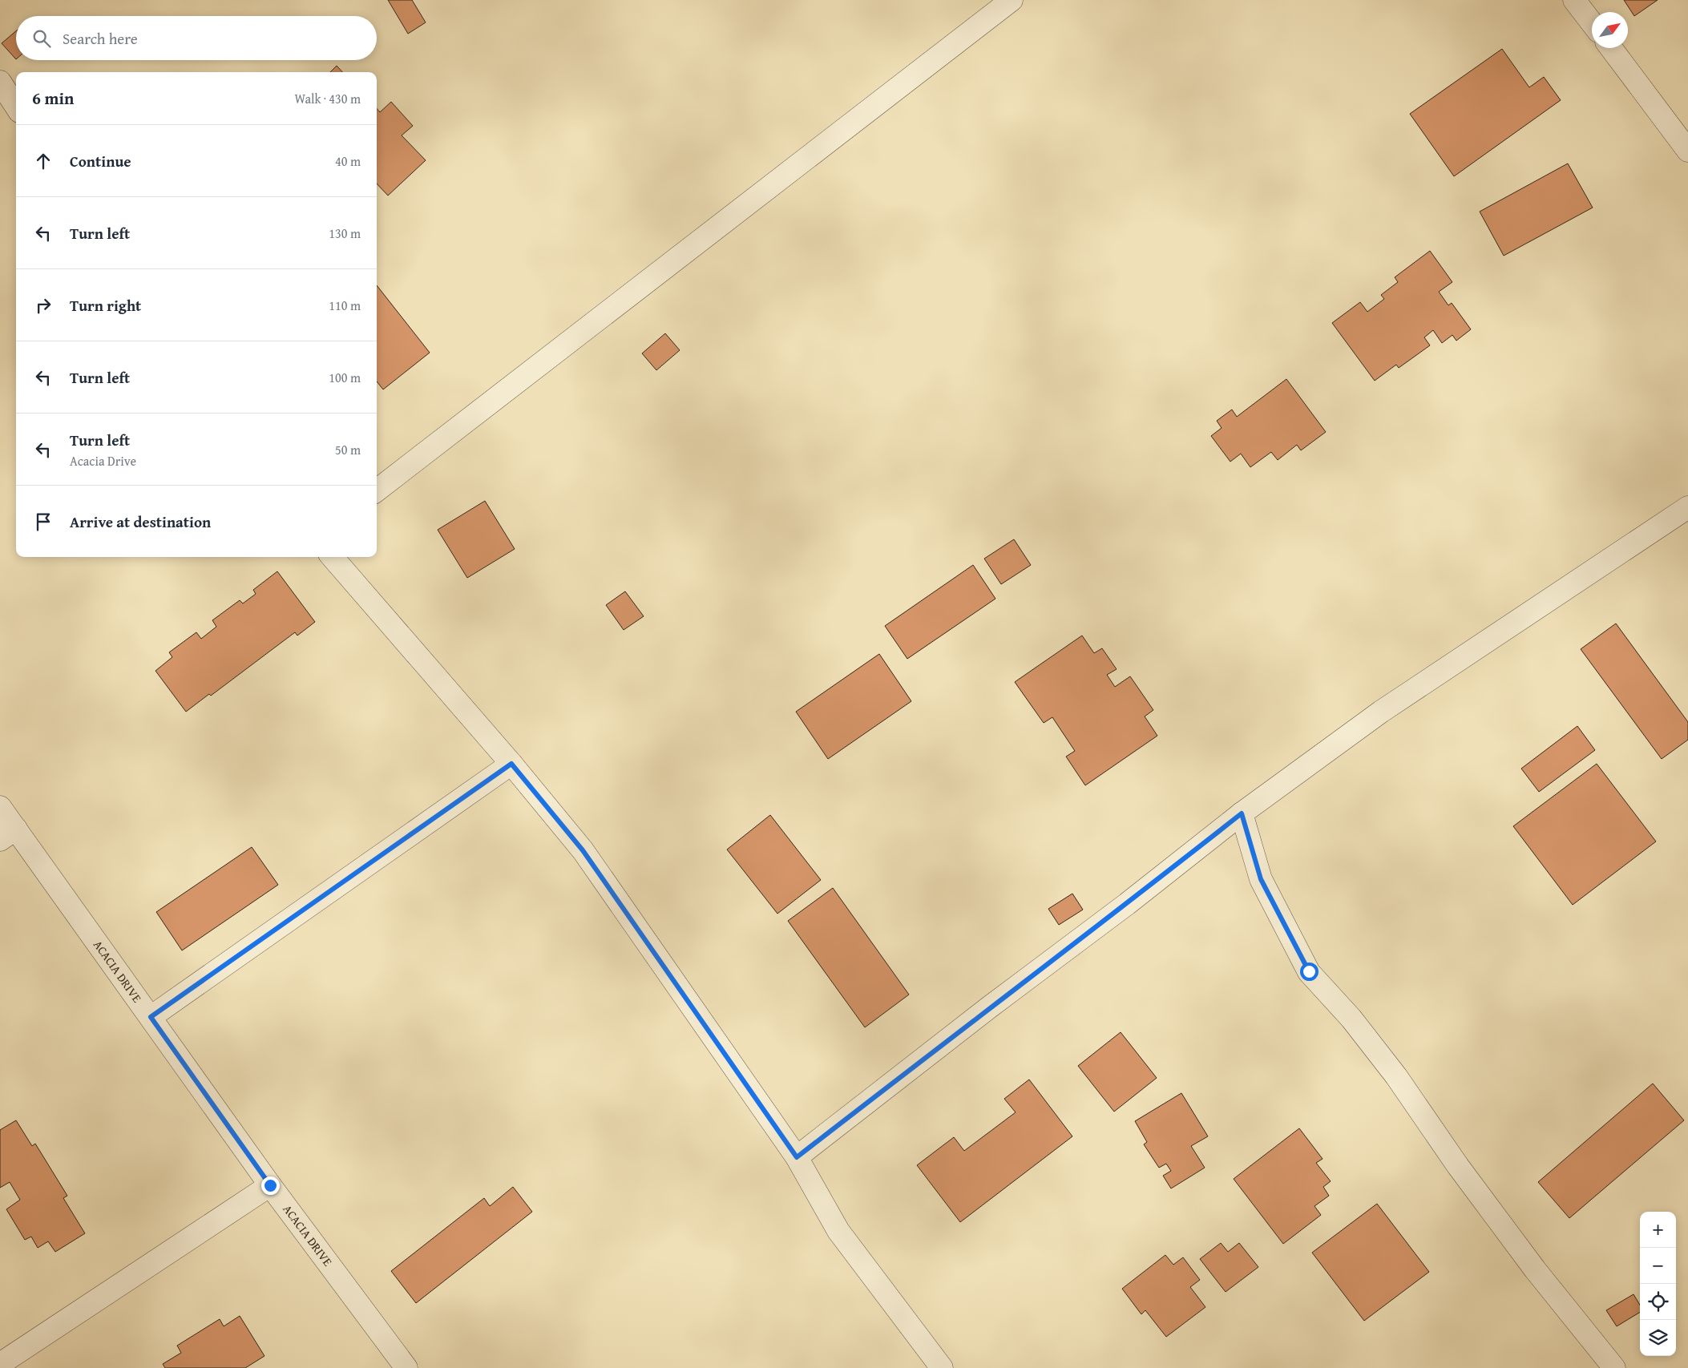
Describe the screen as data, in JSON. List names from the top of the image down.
{
  "streets": {
    "street": ["ACACIA DRIVE"]
  },
  "north": "top right",
  "page": {
    "search": "Search here",
    "heading": ["6 min", "Walk · 430 m"],
    "list": [
      ["Continue", "40 m"],
      ["Turn left", "130 m"],
      ["Turn right", "110 m"],
      ["Turn left", "100 m"],
      ["Turn left", "Acacia Drive", "50 m"],
      "Arrive at destination"
    ],
    "map_buttons": ["+", "−"]
  }
}
